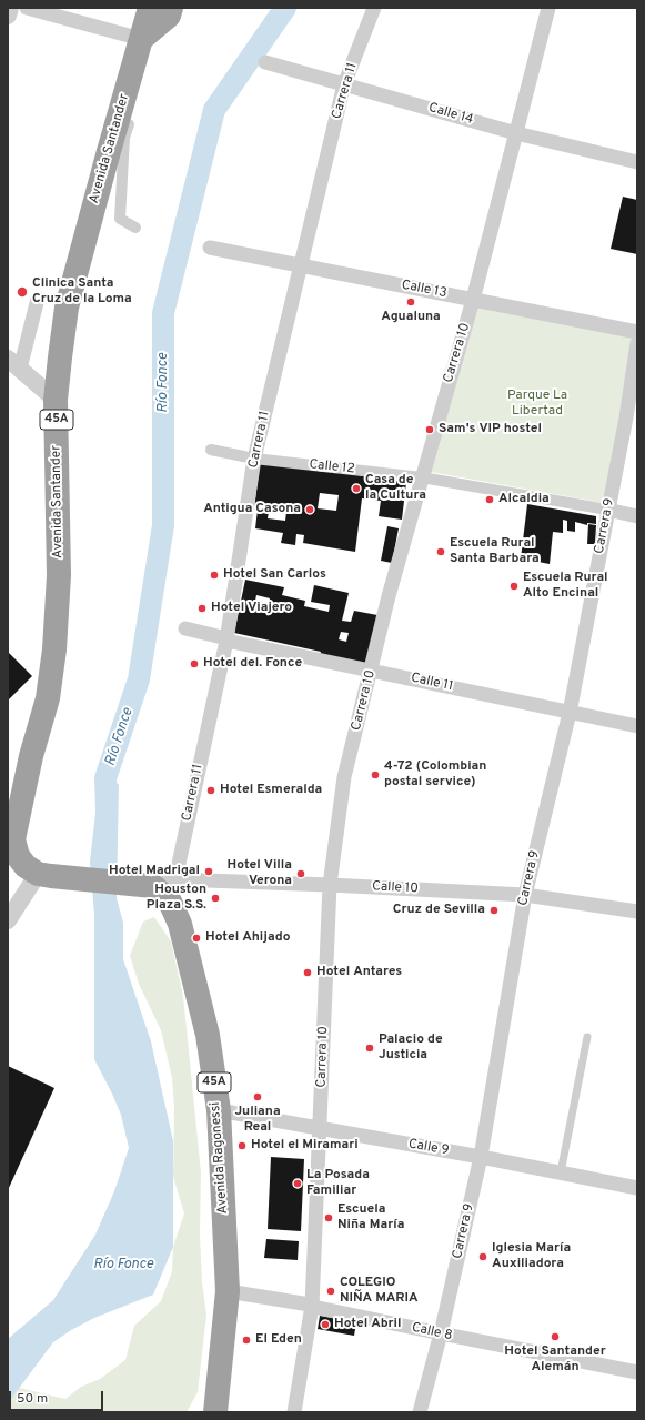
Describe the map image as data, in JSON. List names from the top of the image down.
{
  "streets": {
    "highway": ["Avenida Santander", "45A", "Avenida Ragonessi"],
    "street": [
      "Carrera 11",
      "Calle 14",
      "Calle 13",
      "Carrera 10",
      "Calle 12",
      "Carrera 9",
      "Calle 11",
      "Calle 10",
      "Calle 9",
      "Calle 8"
    ]
  },
  "crossings": [
    ["Carrera 11", "Calle 14"],
    ["Carrera 11", "Calle 13"],
    ["Carrera 11", "Calle 12"],
    ["Carrera 11", "Calle 11"],
    ["Carrera 11", "Calle 10"],
    ["Calle 14", "Carrera 10"],
    ["Calle 13", "Carrera 10"],
    ["Carrera 10", "Calle 12"],
    ["Carrera 10", "Calle 11"],
    ["Carrera 10", "Calle 10"],
    ["Carrera 10", "Calle 9"],
    ["Carrera 10", "Calle 8"],
    ["Calle 12", "Carrera 9"],
    ["Carrera 9", "Calle 11"],
    ["Carrera 9", "Calle 10"],
    ["Carrera 9", "Calle 9"],
    ["Carrera 9", "Calle 8"],
    ["Calle 10", "Avenida Ragonessi"],
    ["Calle 9", "Avenida Ragonessi"],
    ["Avenida Ragonessi", "Calle 8"]
  ],
  "water": ["Río Fonce"],
  "parks": ["Parque La Libertad"],
  "places": [
    "Clinica Santa Cruz de la Loma",
    "Agualuna",
    "Sam's VIP hostel",
    "Casa de la Cultura",
    "Alcaldia",
    "Antigua Casona",
    "Escuela Rural Santa Barbara",
    "Hotel San Carlos",
    "Escuela Rural Alto Encinal",
    "Hotel Viajero",
    "Hotel del. Fonce",
    "4-72 (Colombian postal service)",
    "Hotel Esmeralda",
    "Hotel Madrigal",
    "Hotel Villa Verona",
    "Houston Plaza S.S.",
    "Cruz de Sevilla",
    "Hotel Ahijado",
    "Hotel Antares",
    "Palacio de Justicia",
    "Juliana Real",
    "Hotel el Miramari",
    "La Posada Familiar",
    "Escuela Niña María",
    "Iglesia María Auxiliadora",
    "COLEGIO NIÑA MARIA",
    "Hotel Abril",
    "Hotel Santander Alemán",
    "El Eden"
  ],
  "scale_bar": "50 m"
}
